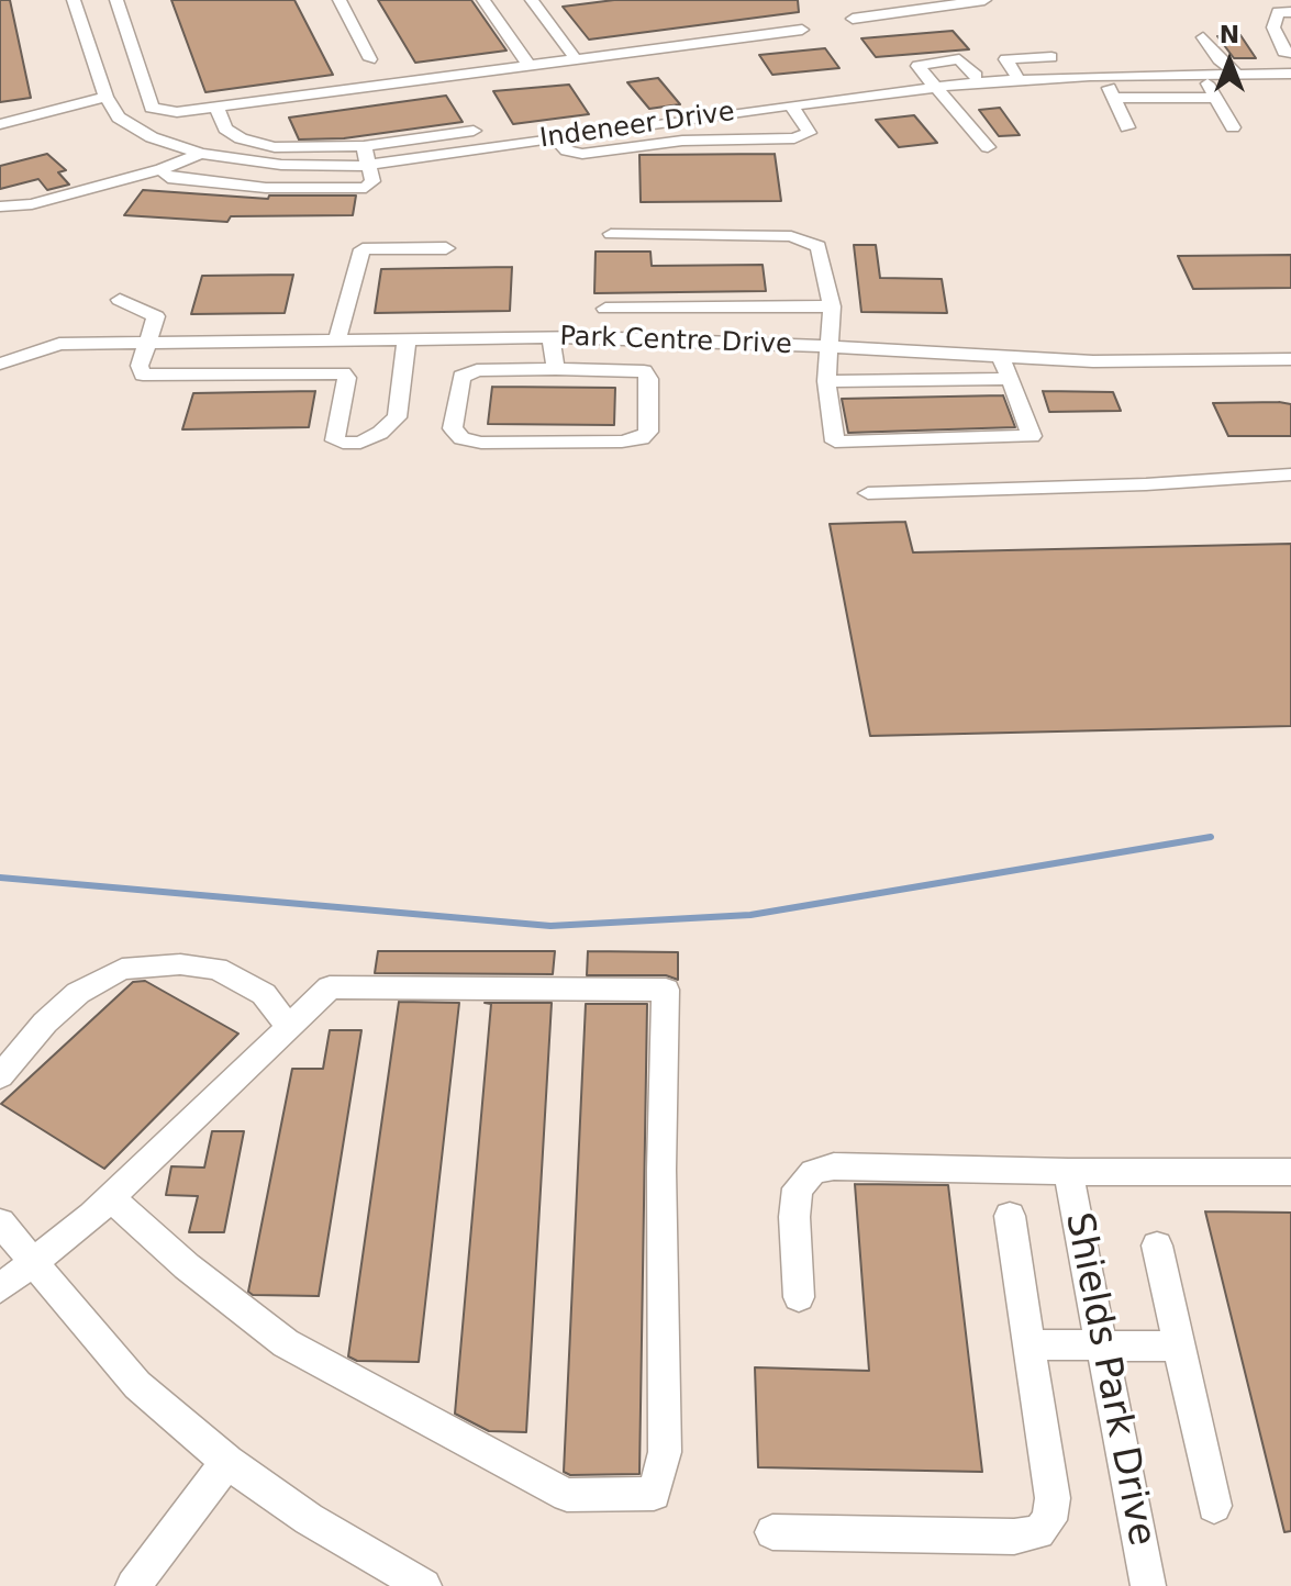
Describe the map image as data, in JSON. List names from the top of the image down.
{
  "streets": {
    "street": ["Indeneer Drive", "Park Centre Drive", "Shields Park Drive"]
  },
  "north": "top"
}
